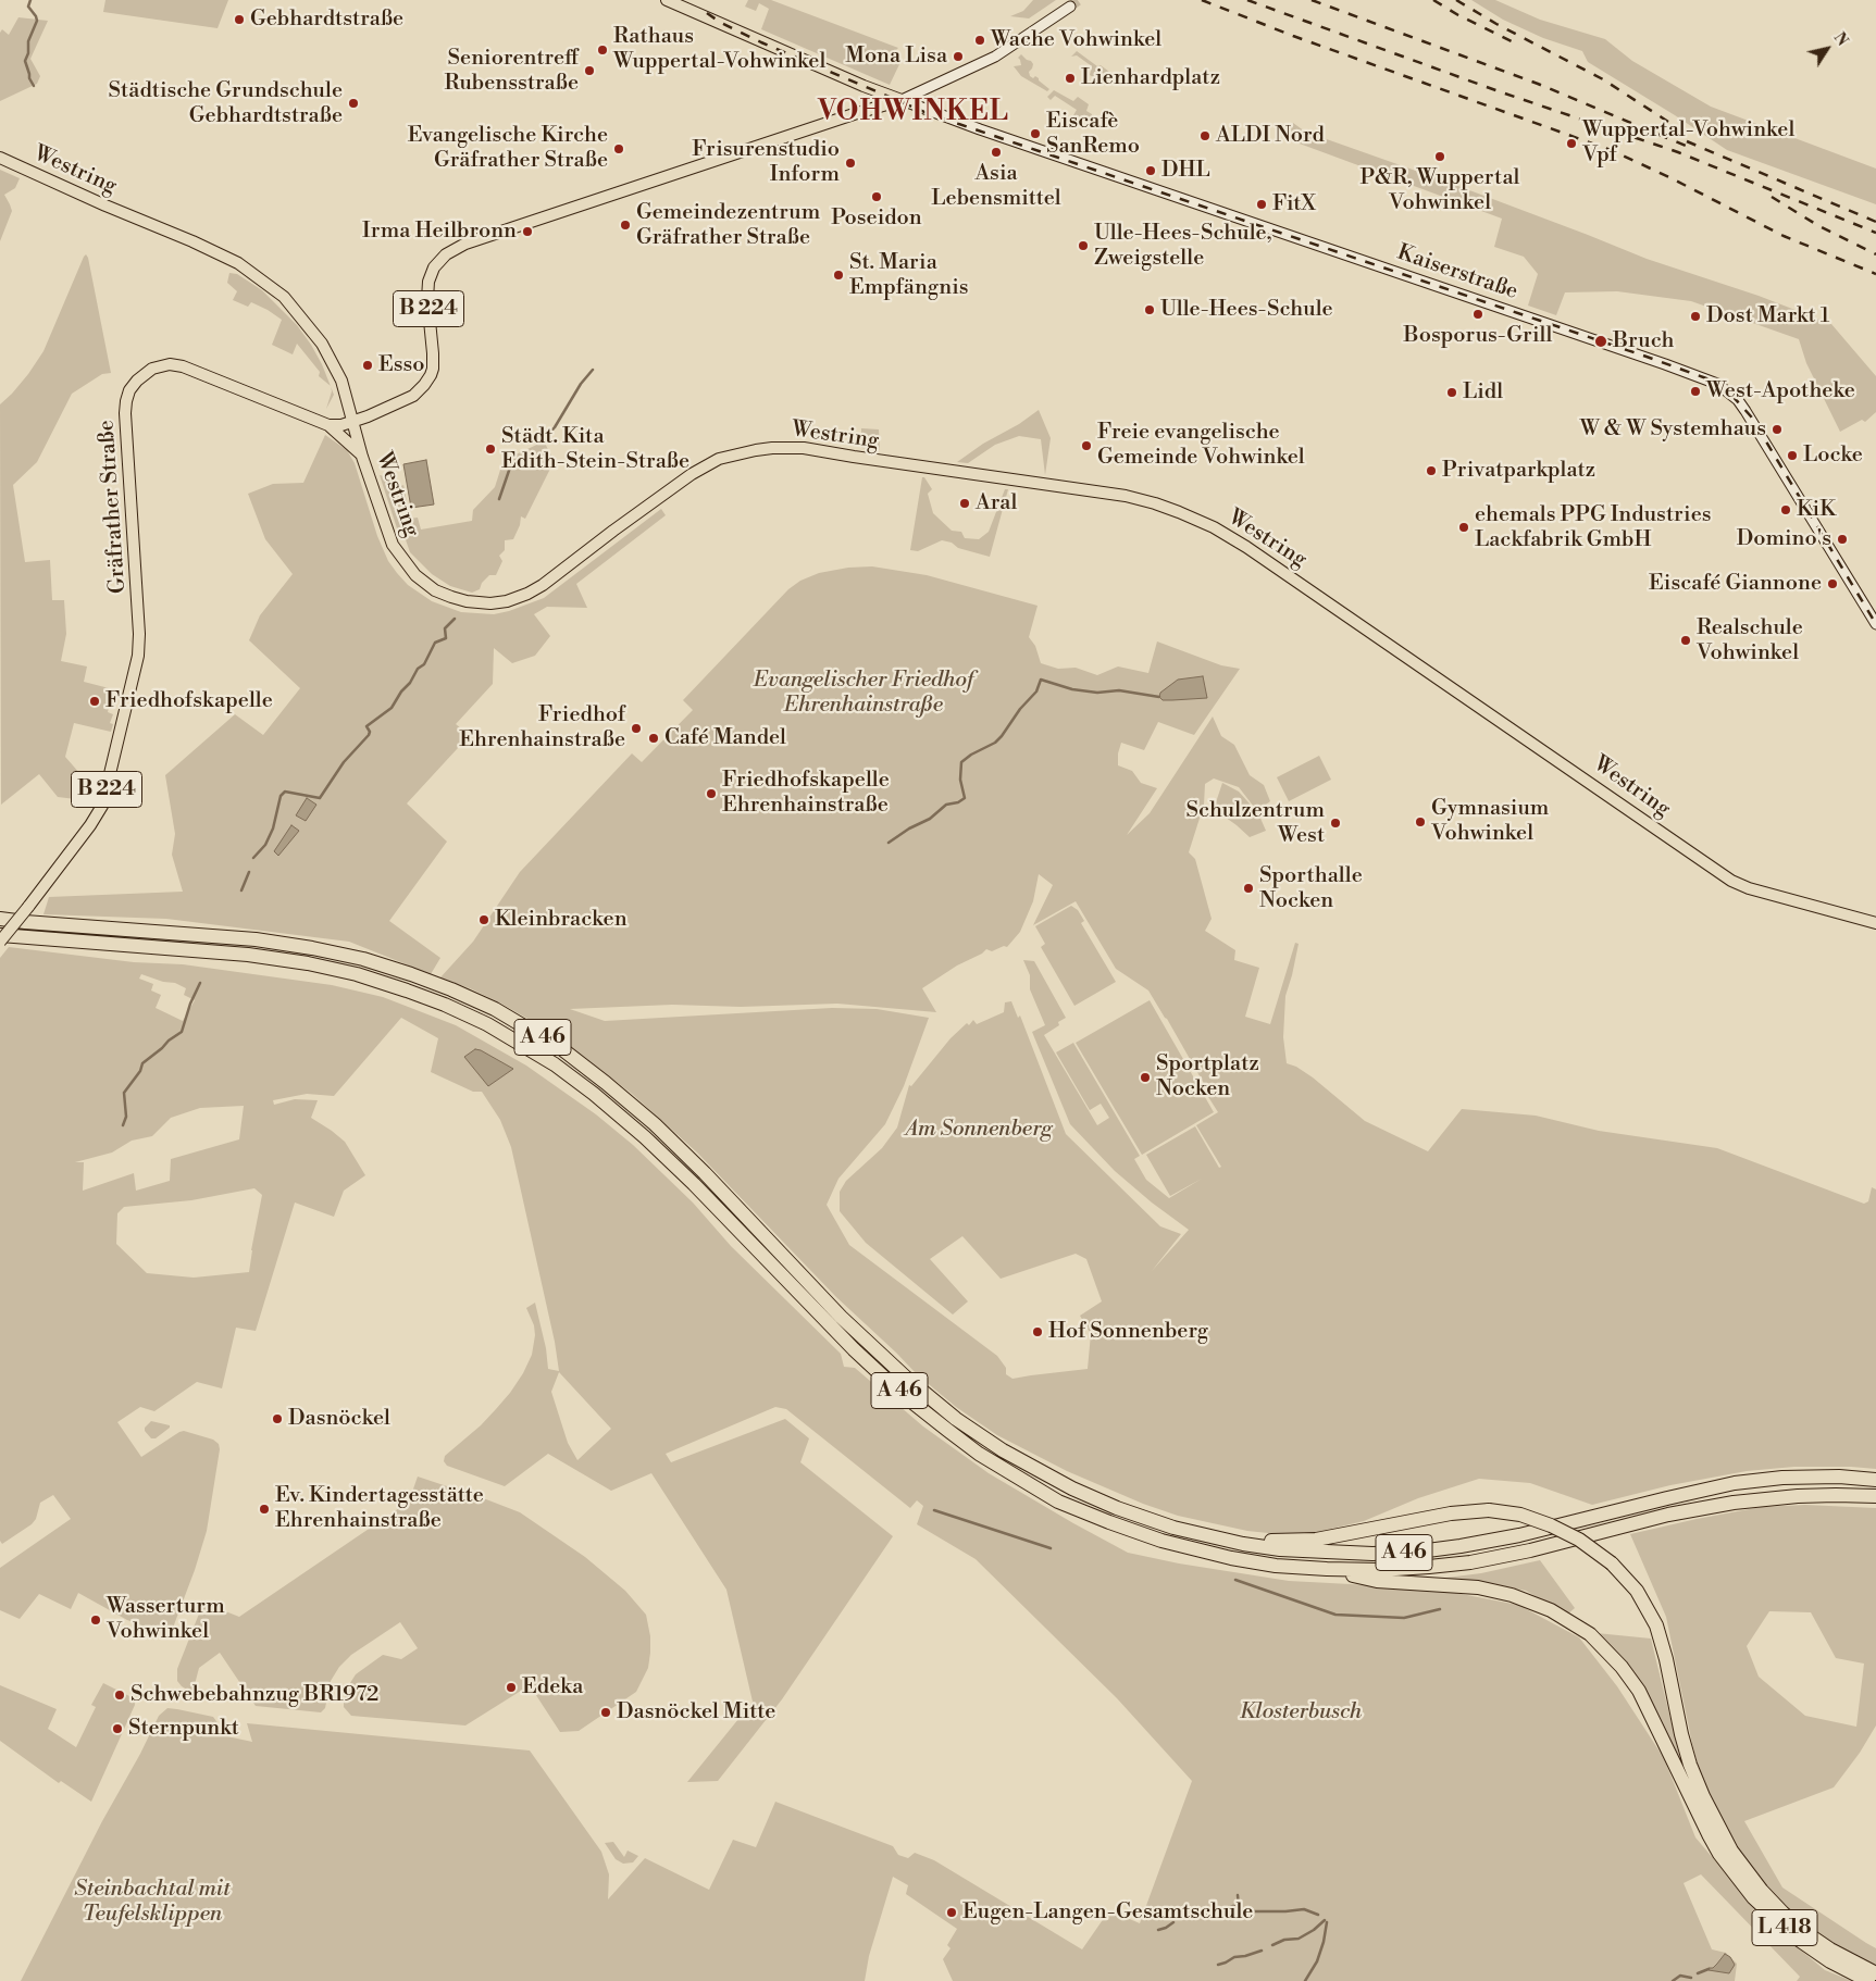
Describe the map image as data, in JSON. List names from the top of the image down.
{
  "streets": {
    "highway": ["A 46", "L 418"],
    "main road": [
      "Westring",
      "Kaiserstraße",
      "B 224",
      "Gräfrather Straße"
    ]
  },
  "crossings": [
    ["Westring", "Gräfrather Straße"],
    ["Kaiserstraße", "Gräfrather Straße"]
  ],
  "districts": ["VOHWINKEL"],
  "parks": [
    "Evangelischer Friedhof Ehrenhainstraße",
    "Am Sonnenberg",
    "Klosterbusch",
    "Steinbachtal mit Teufelsklippen"
  ],
  "places": [
    "Gebhardtstraße",
    "Wache Vohwinkel",
    "Rathaus Wuppertal-Vohwinkel",
    "Mona Lisa",
    "Seniorentreff Rubensstraße",
    "Lienhardplatz",
    "Städtische Grundschule Gebhardtstraße",
    "Eiscafè SanRemo",
    "ALDI Nord",
    "Wuppertal-Vohwinkel Vpf",
    "Evangelische Kirche Gräfrather Straße",
    "Asia Lebensmittel",
    "P&R, Wuppertal Vohwinkel",
    "Frisurenstudio Inform",
    "DHL",
    "Poseidon",
    "FitX",
    "Gemeindezentrum Gräfrather Straße",
    "Irma Heilbronn",
    "Ulle-Hees-Schule, Zweigstelle",
    "St. Maria Empfängnis",
    "Ulle-Hees-Schule",
    "Bosporus-Grill",
    "Dost Markt 1",
    "Bruch",
    "Esso",
    "West-Apotheke",
    "Lidl",
    "W & W Systemhaus",
    "Freie evangelische Gemeinde Vohwinkel",
    "Städt. Kita Edith-Stein-Straße",
    "Locke",
    "Privatparkplatz",
    "Aral",
    "KiK",
    "ehemals PPG Industries Lackfabrik GmbH",
    "Domino's",
    "Eiscafé Giannone",
    "Realschule Vohwinkel",
    "Friedhofskapelle",
    "Friedhof Ehrenhainstraße",
    "Café Mandel",
    "Friedhofskapelle Ehrenhainstraße",
    "Gymnasium Vohwinkel",
    "Schulzentrum West",
    "Sporthalle Nocken",
    "Kleinbracken",
    "Sportplatz Nocken",
    "Hof Sonnenberg",
    "Dasnöckel",
    "Ev. Kindertagesstätte Ehrenhainstraße",
    "Wasserturm Vohwinkel",
    "Edeka",
    "Schwebebahnzug BR1972",
    "Dasnöckel Mitte",
    "Sternpunkt",
    "Eugen-Langen-Gesamtschule"
  ],
  "north": "top right"
}
